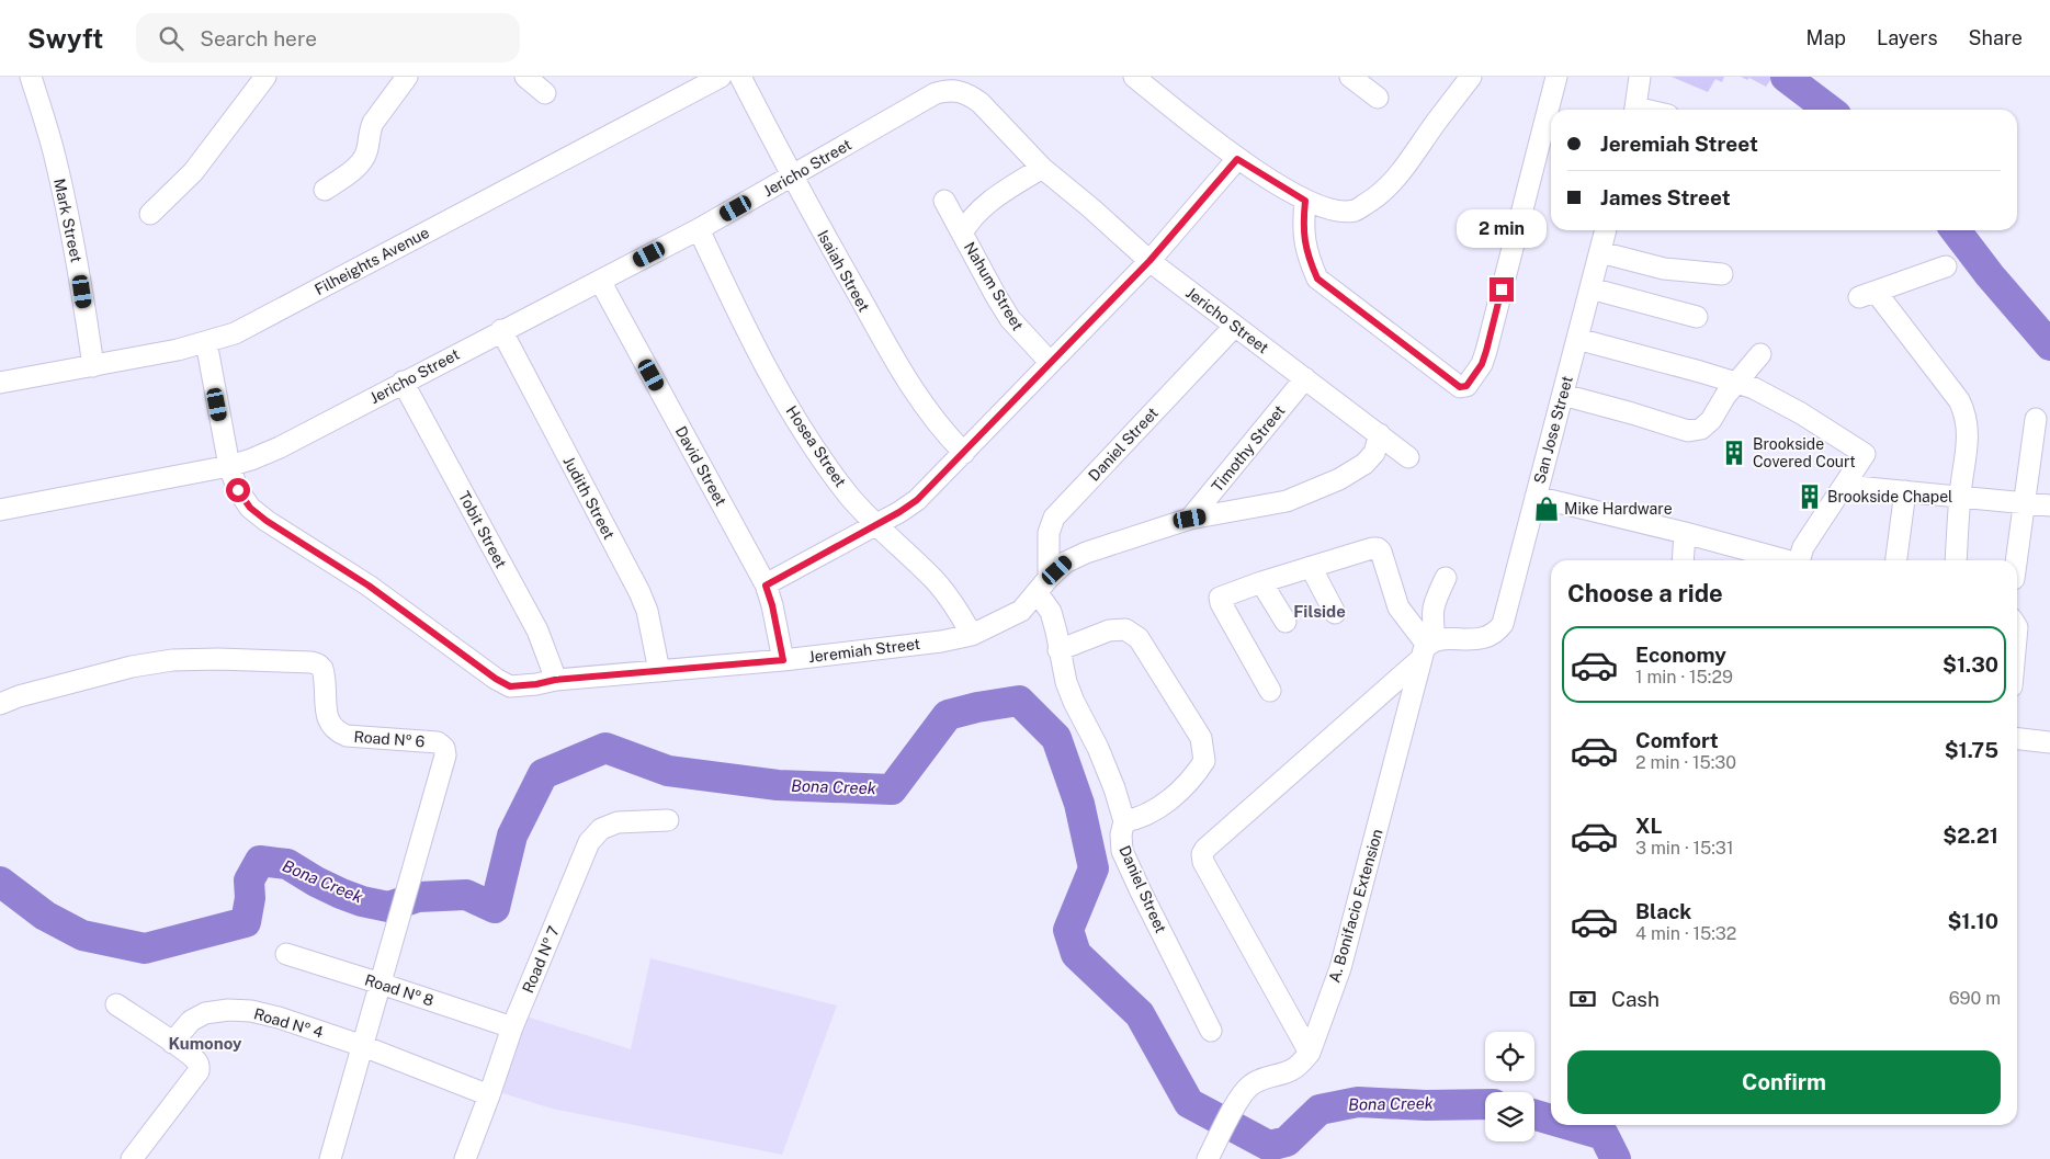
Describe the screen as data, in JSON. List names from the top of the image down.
{
  "streets": {
    "street": [
      "Jericho Street",
      "Mark Street",
      "Filheights Avenue",
      "Isaiah Street",
      "Nahum Street",
      "San Jose Street",
      "Daniel Street",
      "Hosea Street",
      "Timothy Street",
      "David Street",
      "Judith Street",
      "Tobit Street",
      "Jeremiah Street",
      "Road № 6",
      "A. Bonifacio Extension",
      "Road № 7",
      "Road № 8",
      "Road № 4"
    ]
  },
  "crossings": [
    ["Jericho Street", "Isaiah Street"],
    ["Jericho Street", "Nahum Street"],
    ["Jericho Street", "Daniel Street"],
    ["Jericho Street", "Hosea Street"],
    ["Jericho Street", "Timothy Street"],
    ["Jericho Street", "David Street"],
    ["Jericho Street", "Judith Street"],
    ["Jericho Street", "Tobit Street"],
    ["Jericho Street", "Jeremiah Street"],
    ["Mark Street", "Filheights Avenue"],
    ["Filheights Avenue", "Jeremiah Street"],
    ["San Jose Street", "A. Bonifacio Extension"],
    ["Daniel Street", "Jeremiah Street"],
    ["Hosea Street", "Jeremiah Street"],
    ["Timothy Street", "Jeremiah Street"],
    ["David Street", "Jeremiah Street"],
    ["Judith Street", "Jeremiah Street"],
    ["Tobit Street", "Jeremiah Street"],
    ["Road № 6", "Road № 8"],
    ["Road № 6", "Road № 4"],
    ["Road № 7", "Road № 8"],
    ["Road № 7", "Road № 4"]
  ],
  "districts": ["Filside", "Kumonoy"],
  "water": ["Bona Creek"],
  "places": {
    "building": ["Brookside Covered Court", "Brookside Chapel"],
    "shop": ["Mike Hardware"]
  },
  "page": {
    "header": "Swyft",
    "search": "Search here",
    "nav": ["Map", "Layers", "Share"],
    "banner": ["Jeremiah Street", "James Street"],
    "bubble": "2 min",
    "heading": "Choose a ride",
    "list": [
      {
        "name": "Economy",
        "note": "1 min · 15:29",
        "value": "$1.30"
      },
      {
        "name": "Comfort",
        "note": "2 min · 15:30",
        "value": "$1.75"
      },
      {
        "name": "XL",
        "note": "3 min · 15:31",
        "value": "$2.21"
      },
      {
        "name": "Black",
        "note": "4 min · 15:32",
        "value": "$1.10"
      }
    ],
    "pay": ["Cash", "690 m"],
    "buttons": "Confirm"
  }
}
